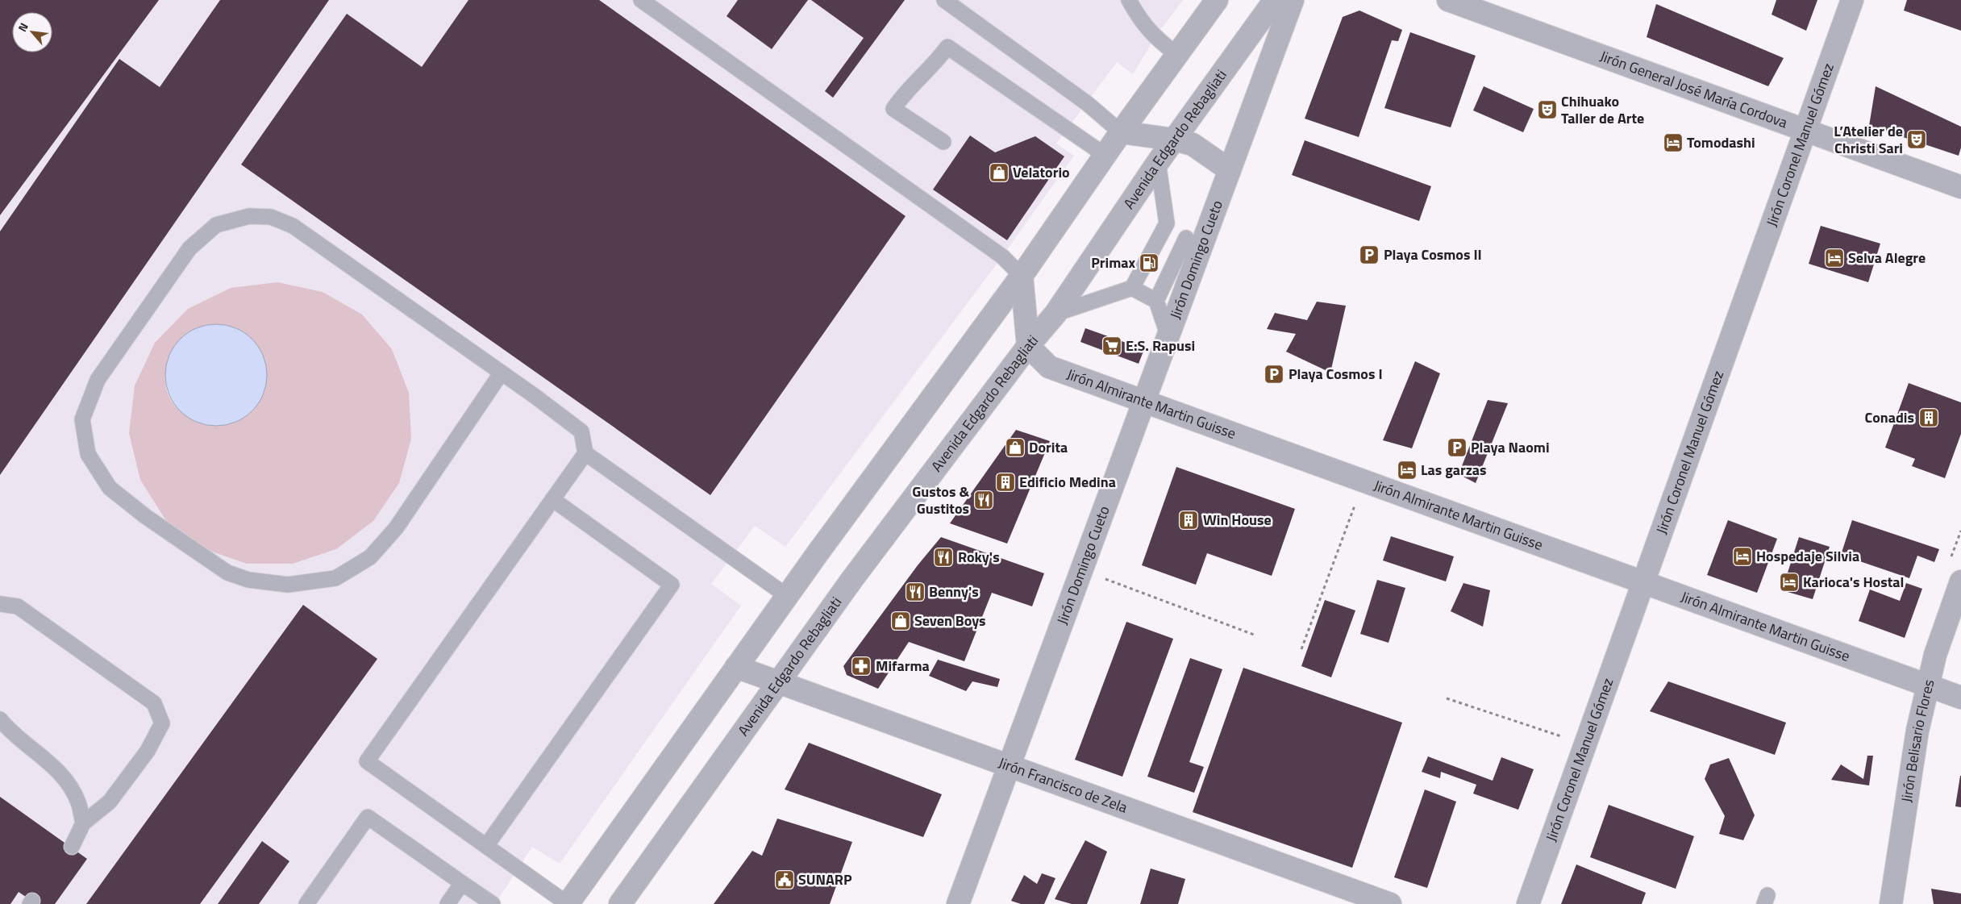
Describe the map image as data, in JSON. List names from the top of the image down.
{
  "streets": {
    "street": [
      "Jirón General José María Cordova",
      "Avenida Edgardo Rebagliati",
      "Jirón Coronel Manuel Gómez",
      "Jirón Domingo Cueto",
      "Jirón Almirante Martin Guisse",
      "Jirón Belisario Flores",
      "Jirón Francisco de Zela"
    ]
  },
  "crossings": [
    ["Jirón General José María Cordova", "Jirón Coronel Manuel Gómez"],
    ["Avenida Edgardo Rebagliati", "Jirón Almirante Martin Guisse"],
    ["Avenida Edgardo Rebagliati", "Jirón Francisco de Zela"],
    ["Jirón Coronel Manuel Gómez", "Jirón Almirante Martin Guisse"],
    ["Jirón Domingo Cueto", "Jirón Almirante Martin Guisse"],
    ["Jirón Domingo Cueto", "Jirón Francisco de Zela"],
    ["Jirón Almirante Martin Guisse", "Jirón Belisario Flores"]
  ],
  "places": {
    "theatre": ["Chihuako Taller de Arte", "L’Atelier de Christi Sari"],
    "hotel": [
      "Tomodashi",
      "Selva Alegre",
      "Las garzas",
      "Hospedaje Silvia",
      "Karioca's Hostal"
    ],
    "shop": ["Velatorio", "Dorita", "Seven Boys"],
    "parking": ["Playa Cosmos II", "Playa Cosmos I", "Playa Naomi"],
    "fuel station": ["Primax"],
    "supermarket": ["E:S. Rapusi"],
    "building": ["Conadis", "Edificio Medina", "Win House"],
    "restaurant": ["Gustos & Gustitos", "Roky's", "Benny's"],
    "pharmacy": ["Mifarma"],
    "public building": ["SUNARP"]
  },
  "north": "top left"
}
